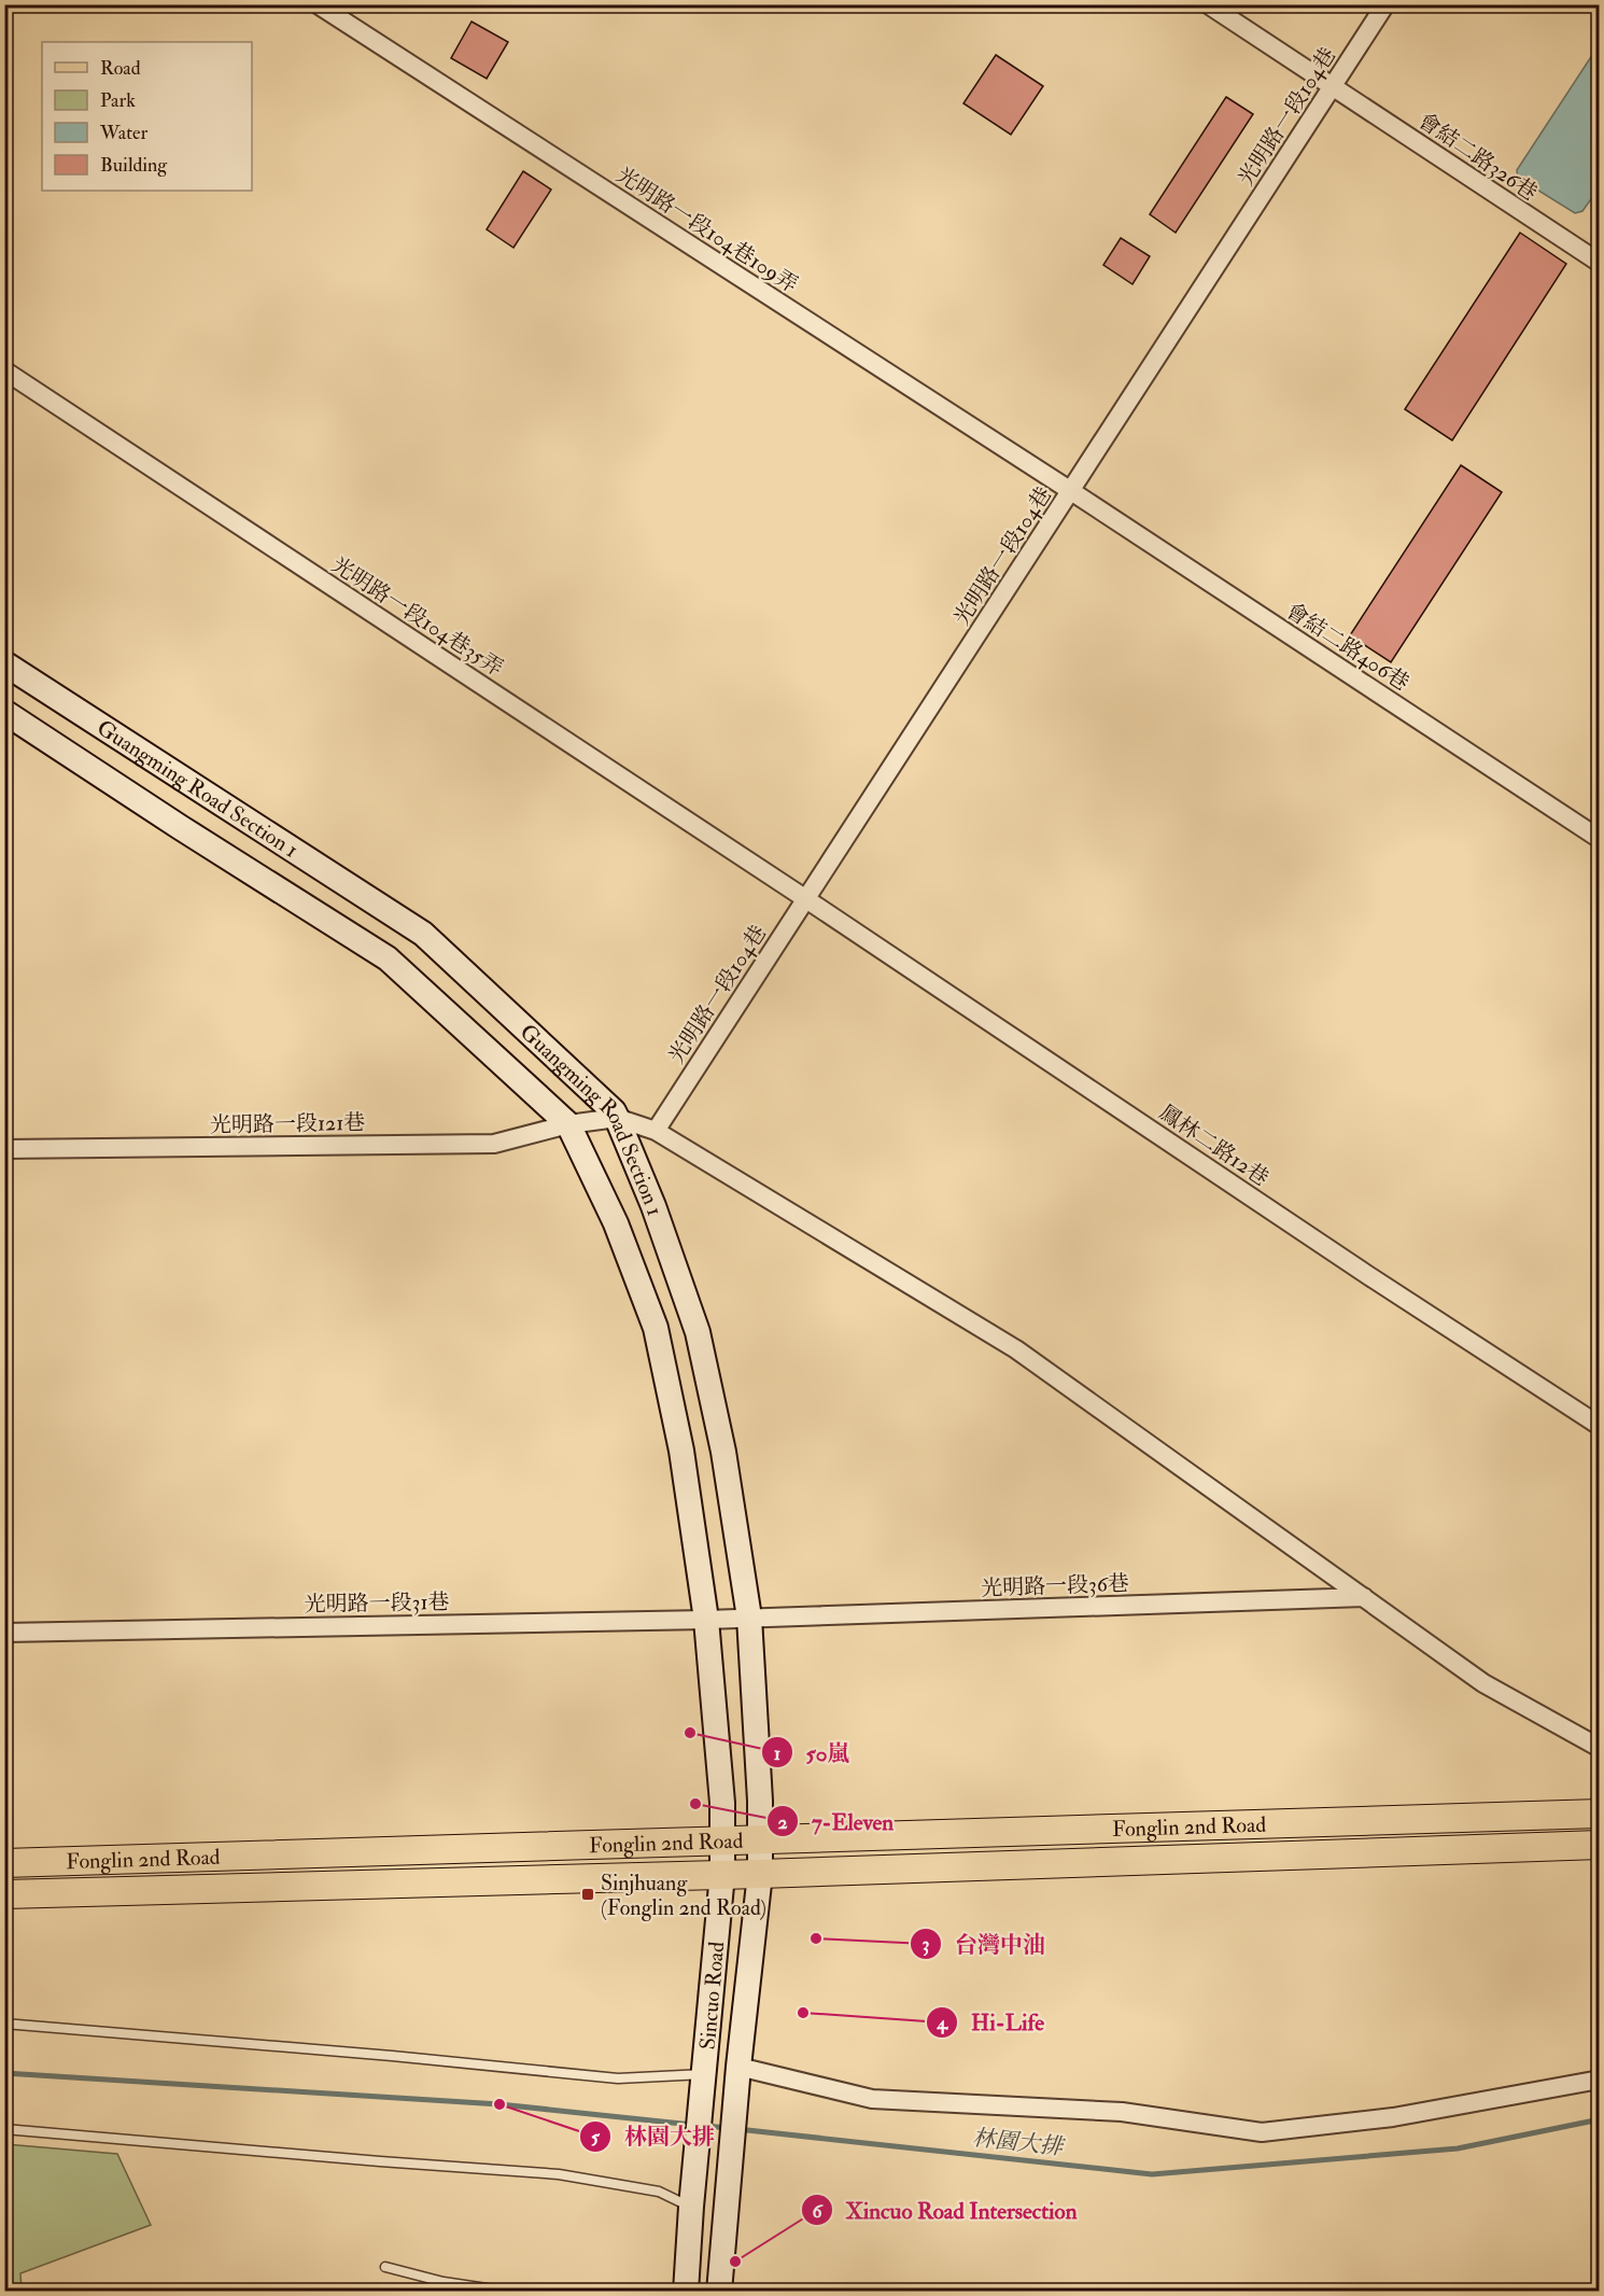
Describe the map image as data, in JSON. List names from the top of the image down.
{
  "streets": {
    "main road": ["Fonglin 2nd Road"],
    "street": [
      "光明路一段104巷",
      "會結二路326巷",
      "光明路一段104巷109弄",
      "光明路一段104巷35弄",
      "會結二路406巷",
      "Guangming Road Section 1",
      "光明路一段121巷",
      "鳳林二路12巷",
      "光明路一段36巷",
      "光明路一段31巷",
      "Sincuo Road"
    ]
  },
  "crossings": [
    ["光明路一段104巷", "會結二路326巷"],
    ["光明路一段104巷", "光明路一段104巷109弄"],
    ["光明路一段104巷", "光明路一段104巷35弄"],
    ["光明路一段104巷", "會結二路406巷"],
    ["光明路一段104巷", "鳳林二路12巷"],
    ["光明路一段104巷109弄", "會結二路406巷"],
    ["光明路一段104巷35弄", "鳳林二路12巷"],
    ["Guangming Road Section 1", "光明路一段121巷"],
    ["Guangming Road Section 1", "光明路一段36巷"],
    ["Guangming Road Section 1", "光明路一段31巷"],
    ["Guangming Road Section 1", "Fonglin 2nd Road"],
    ["Guangming Road Section 1", "Sincuo Road"],
    ["光明路一段36巷", "光明路一段31巷"],
    ["Fonglin 2nd Road", "Sincuo Road"]
  ],
  "water": ["林園大排"],
  "places": {
    "other": [
      "50嵐",
      "7-Eleven",
      "台灣中油",
      "Hi-Life",
      "林園大排",
      "Xincuo Road Intersection"
    ],
    "transit": ["Sinjhuang (Fonglin 2nd Road)"]
  },
  "legend": [
    "Road",
    "Park",
    "Water",
    "Building"
  ]
}
